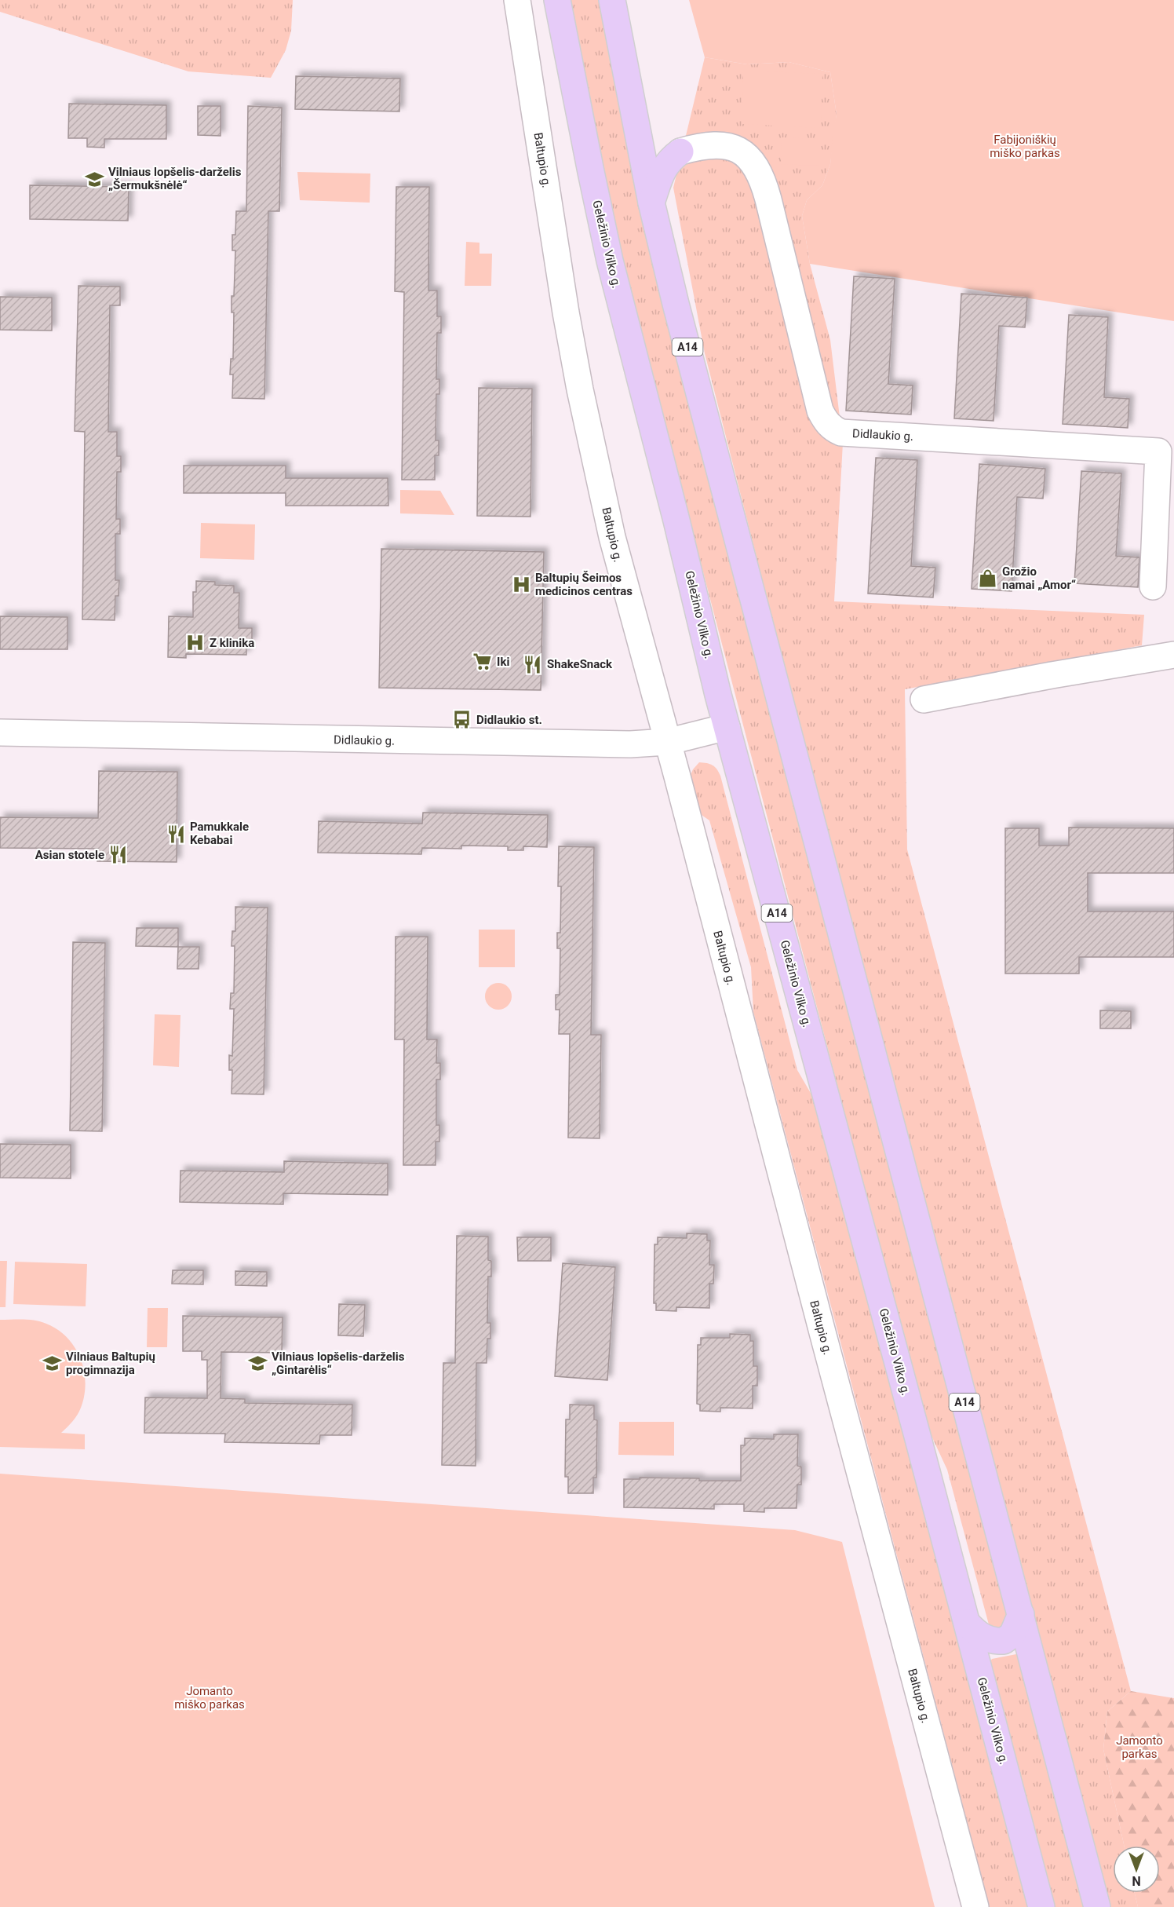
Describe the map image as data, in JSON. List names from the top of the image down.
{
  "streets": {
    "highway": ["Geležinio Vilko g.", "A14"],
    "street": ["Baltupio g.", "Didlaukio g."]
  },
  "crossings": [
    ["Baltupio g.", "Didlaukio g."],
    ["Geležinio Vilko g.", "Didlaukio g."]
  ],
  "parks": ["Fabijoniškių miško parkas", "Jomanto miško parkas", "Jamonto parkas"],
  "places": {
    "school or university": ["Vilniaus lopšelis-darželis „Šermukšnėlė“", "Vilniaus Baltupių progimnazija", "Vilniaus lopšelis-darželis „Gintarėlis“"],
    "shop": ["Grožio namai „Amor“"],
    "hospital": ["Baltupių Šeimos medicinos centras", "Z klinika"],
    "supermarket": ["Iki"],
    "restaurant": ["ShakeSnack", "Pamukkale Kebabai", "Asian stotele"],
    "bus stop": ["Didlaukio st."]
  },
  "north": "bottom"
}
